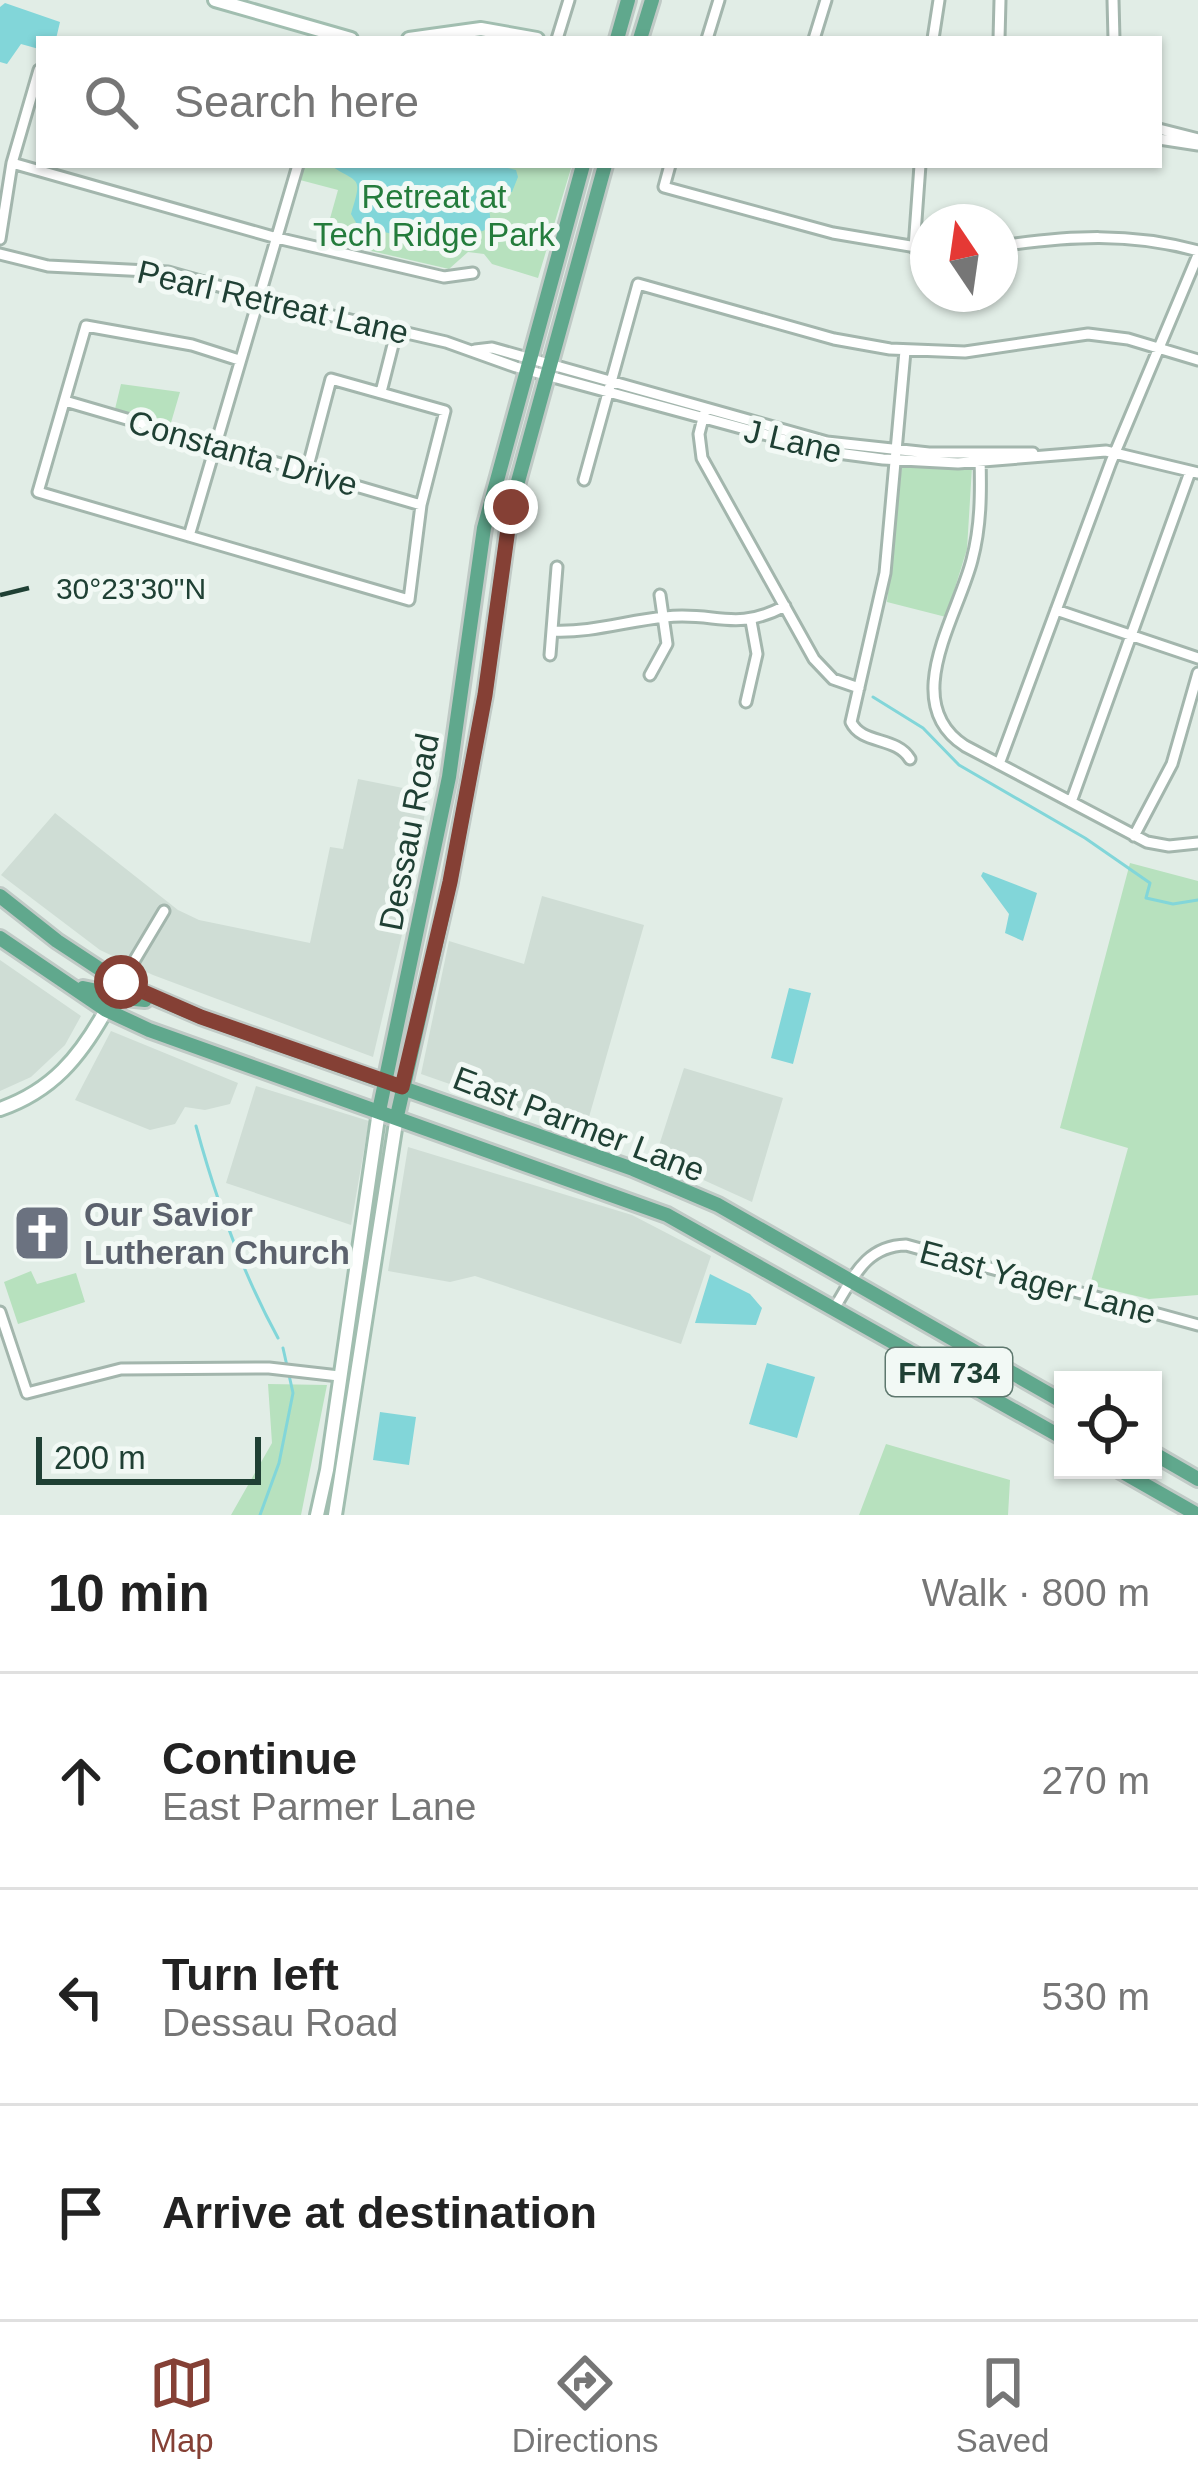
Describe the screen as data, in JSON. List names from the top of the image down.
{
  "streets": {
    "main road": ["Dessau Road", "East Parmer Lane", "FM 734"],
    "street": [
      "Pearl Retreat Lane",
      "J Lane",
      "Constanta Drive",
      "East Yager Lane"
    ]
  },
  "crossings": [
    ["Pearl Retreat Lane", "J Lane"],
    ["Pearl Retreat Lane", "Dessau Road"],
    ["J Lane", "Dessau Road"],
    ["Dessau Road", "East Parmer Lane"],
    ["East Parmer Lane", "East Yager Lane"]
  ],
  "parks": ["Retreat at Tech Ridge Park"],
  "places": {
    "church": ["Our Savior Lutheran Church"]
  },
  "scale_bar": "200 m",
  "north": "top",
  "page": {
    "search": "Search here",
    "scale": "200 m",
    "heading": ["10 min", "Walk · 800 m"],
    "list": [
      ["Continue", "East Parmer Lane", "270 m"],
      ["Turn left", "Dessau Road", "530 m"],
      "Arrive at destination"
    ],
    "nav": ["Map", "Directions", "Saved"]
  },
  "coordinates": ["30°23'30\"N"]
}
